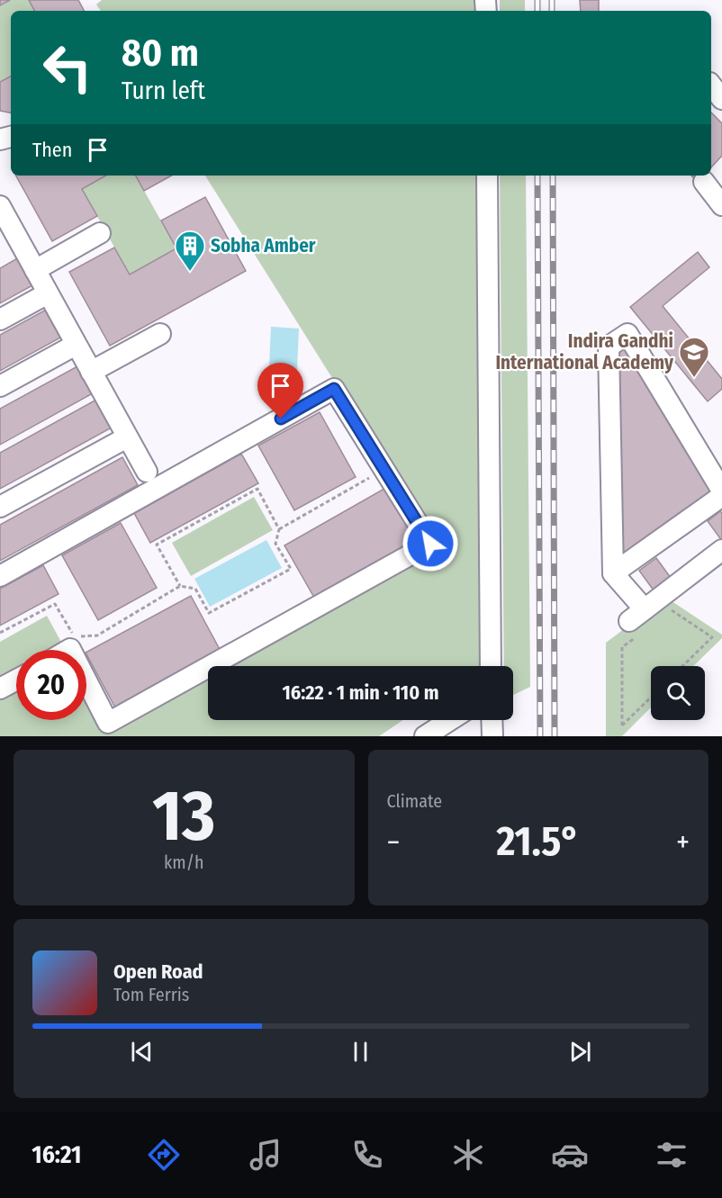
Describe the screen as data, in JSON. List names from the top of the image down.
{
  "places": {
    "building": ["Sobha Amber"],
    "school or university": ["Indira Gandhi International Academy"]
  },
  "page": {
    "turn": ["80 m", "Turn left"],
    "then": "Then",
    "limit": "20",
    "trip": "16:22 · 1 min · 110 m",
    "tile": [
      ["13", "km/h"],
      "Climate"
    ],
    "heat": ["−", "21.5°", "+"],
    "song": ["Open Road", "Tom Ferris"],
    "tabs": "16:21"
  }
}
